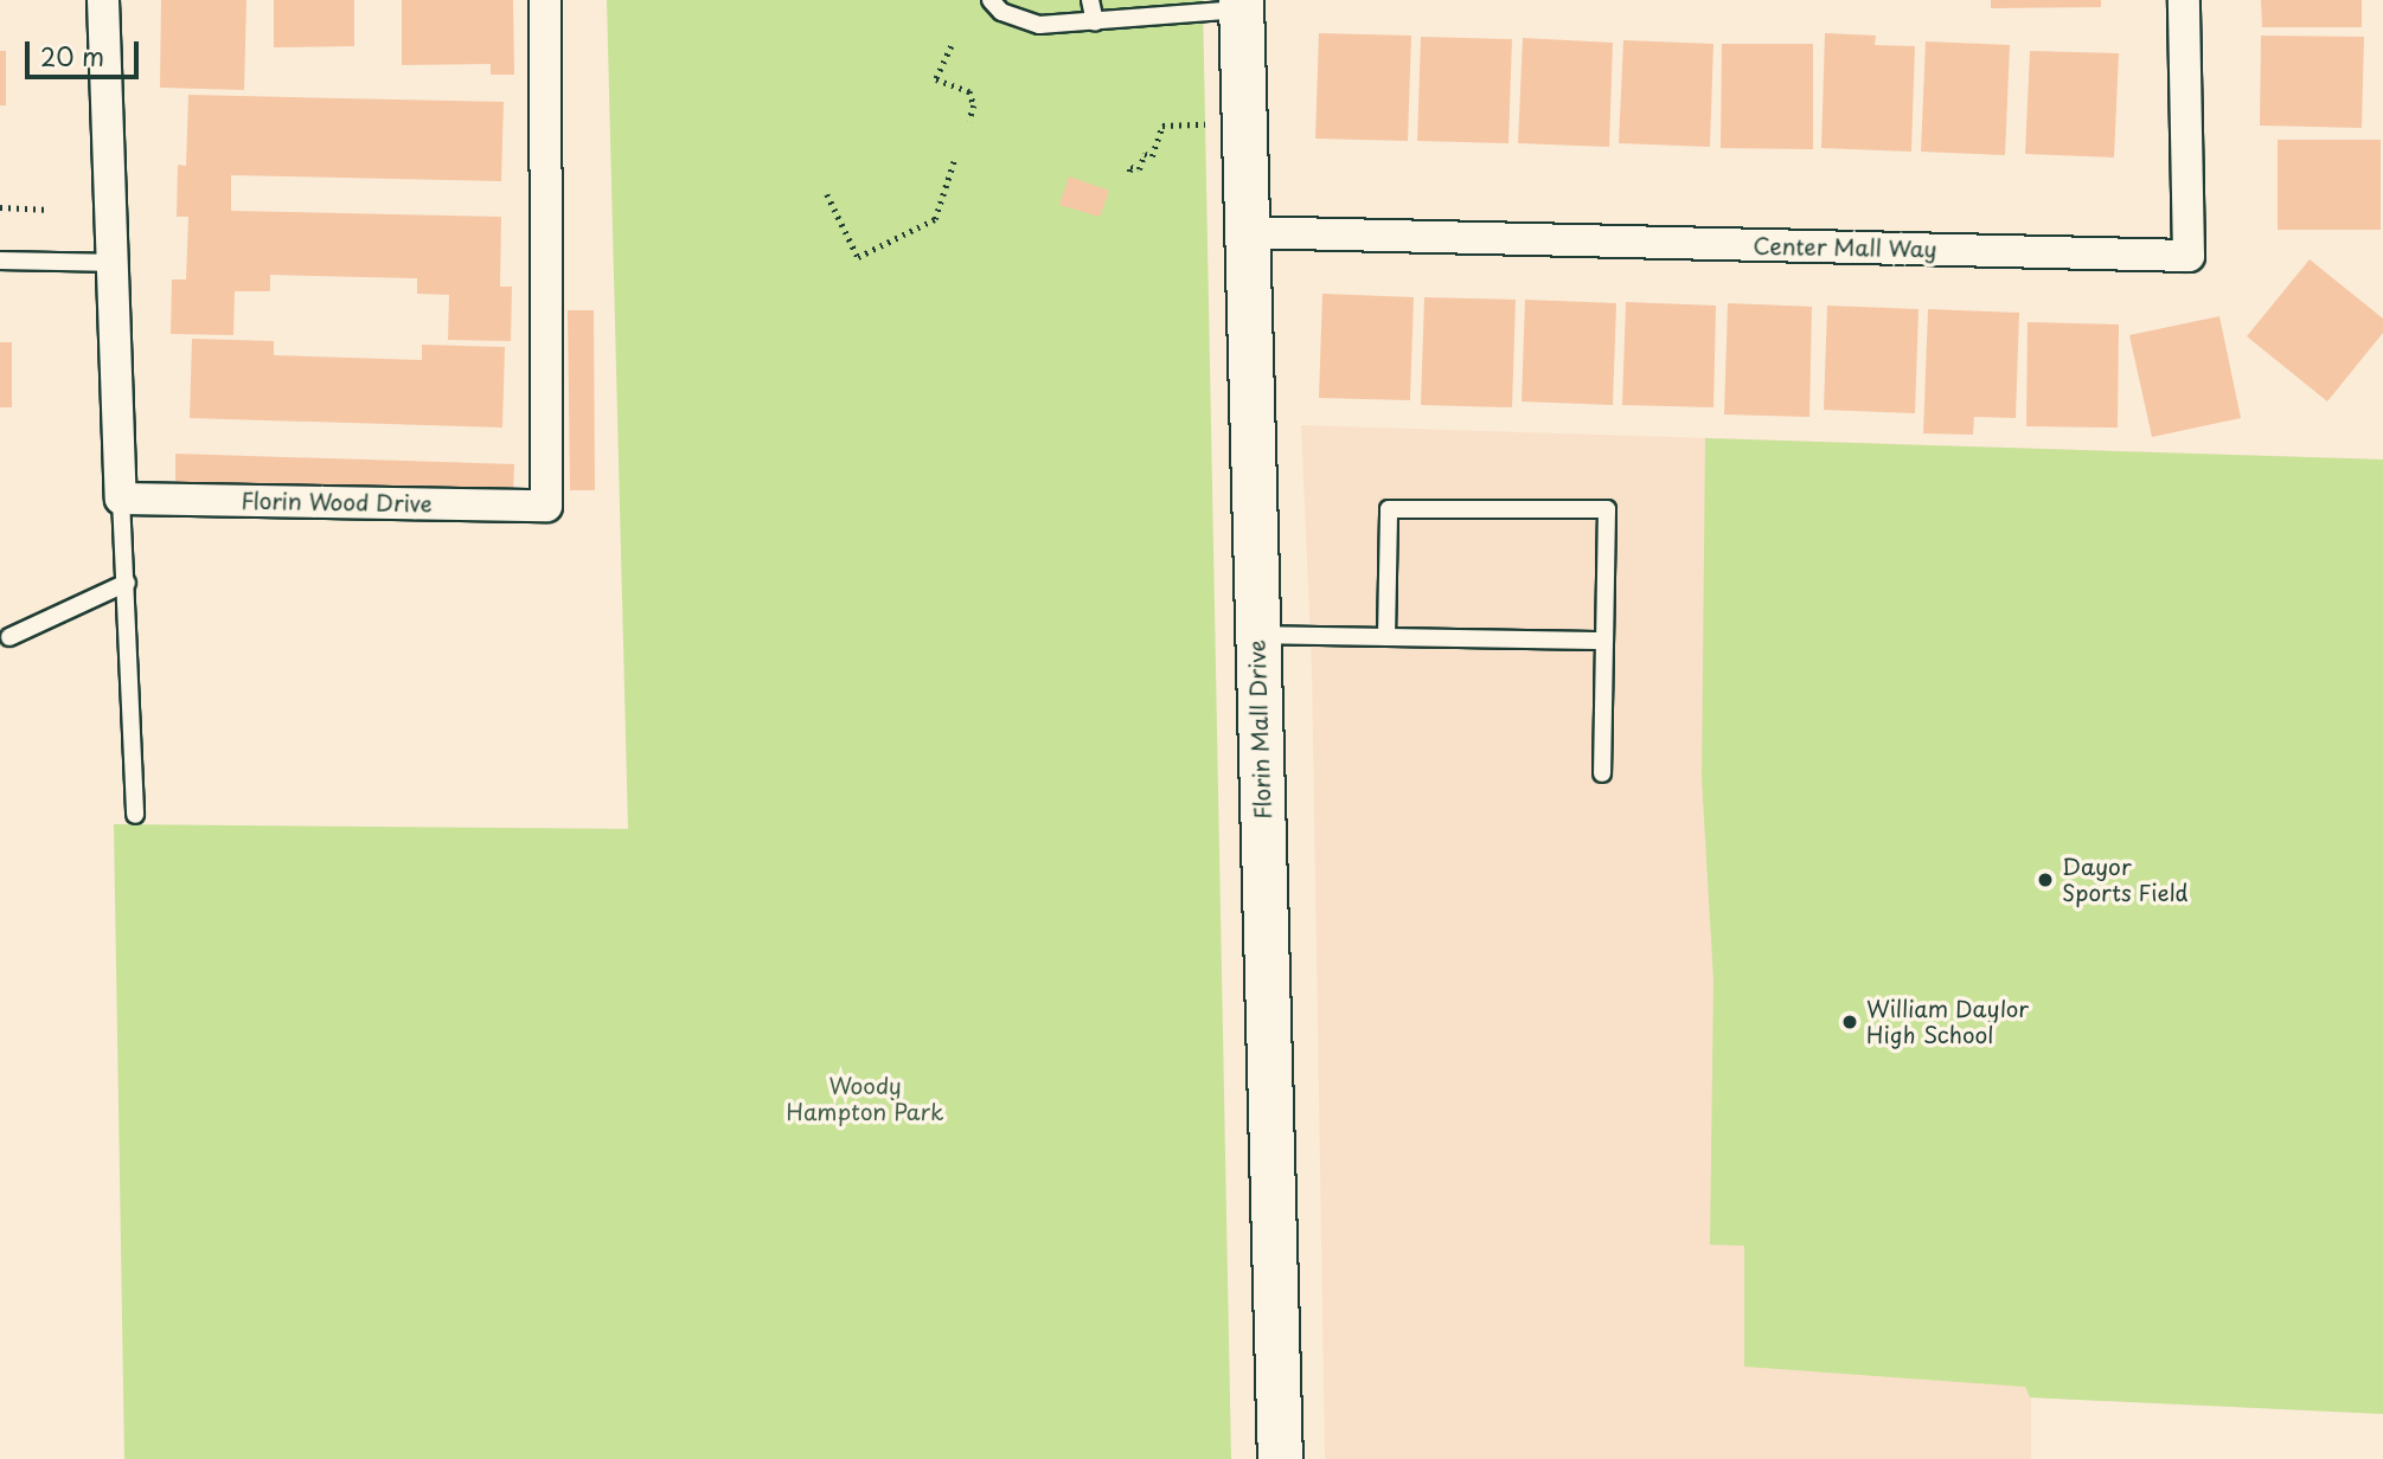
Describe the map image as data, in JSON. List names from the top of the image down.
{
  "streets": {
    "street": ["Center Mall Way", "Florin Wood Drive", "Florin Mall Drive"]
  },
  "crossings": [
    ["Center Mall Way", "Florin Mall Drive"]
  ],
  "parks": ["Woody Hampton Park"],
  "places": ["Dayor Sports Field", "William Daylor High School"],
  "scale_bar": "20 m"
}
